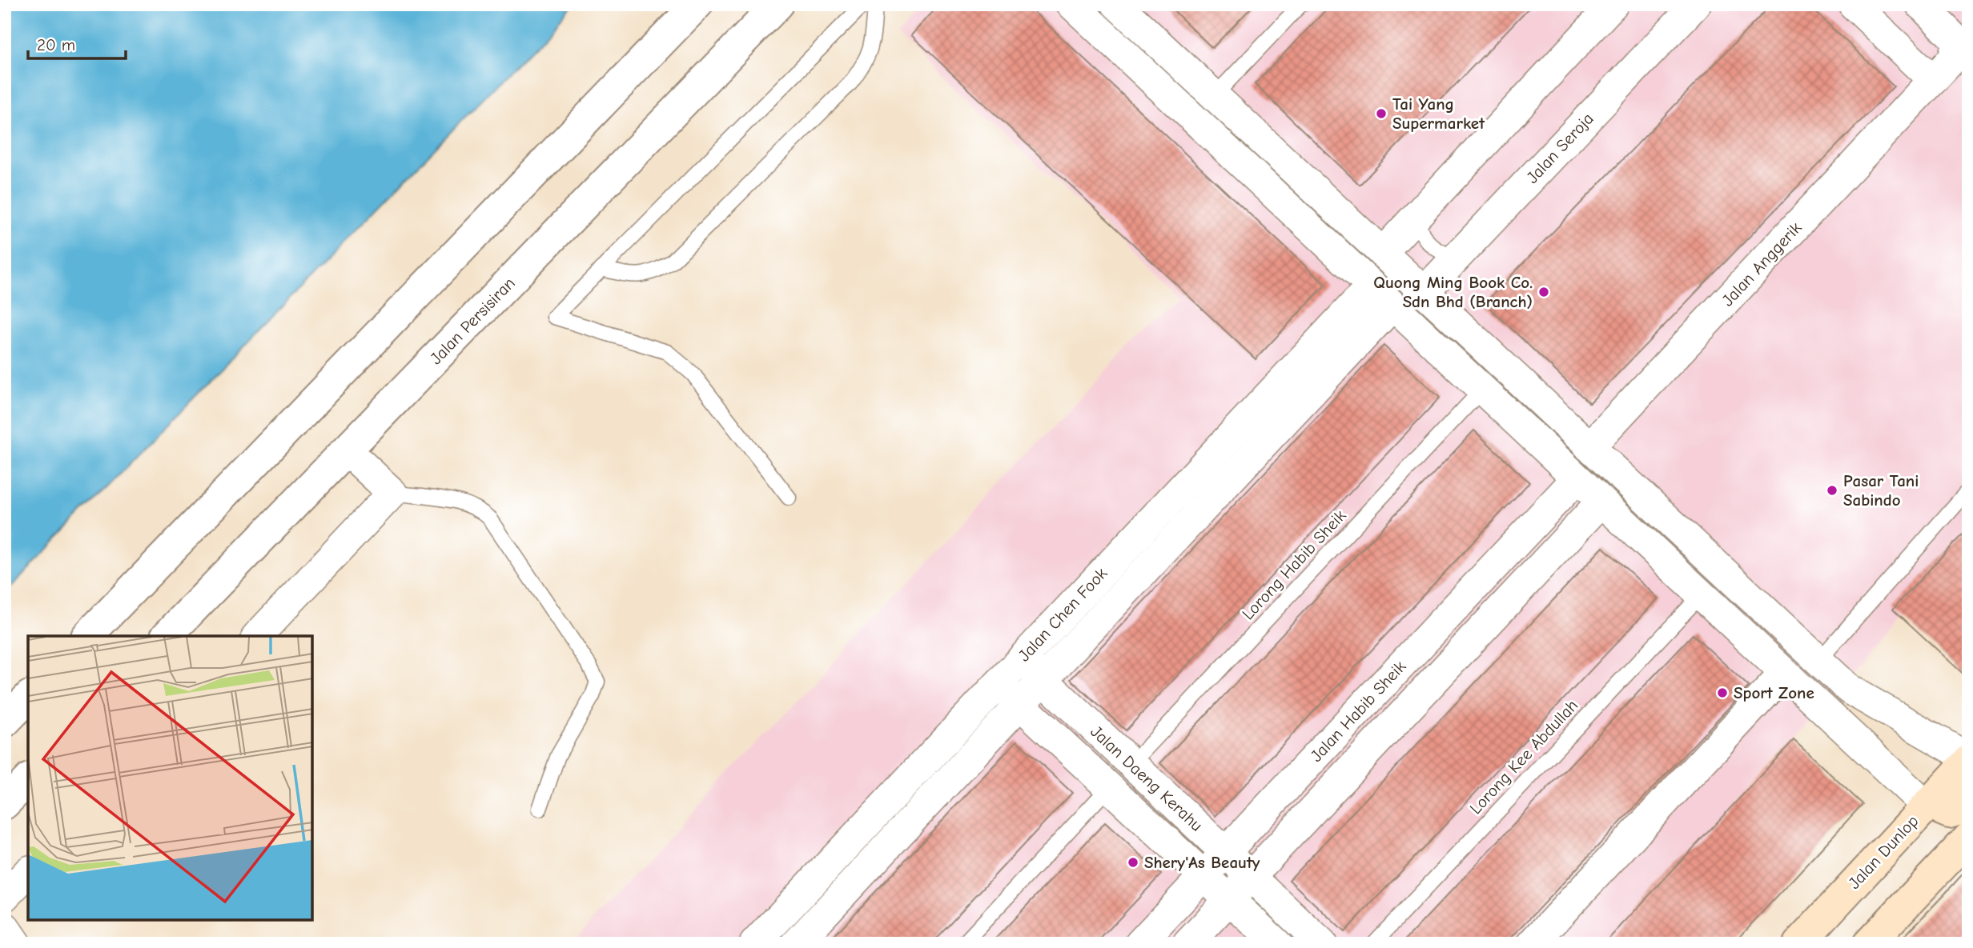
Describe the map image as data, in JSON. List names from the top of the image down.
{
  "streets": {
    "main road": ["Jalan Dunlop"],
    "street": [
      "Jalan Seroja",
      "Jalan Anggerik",
      "Jalan Persisiran",
      "Jalan Chen Fook",
      "Jalan Habib Sheik",
      "Jalan Daeng Kerahu"
    ],
    "lane": ["Lorong Habib Sheik", "Lorong Kee Abdullah"]
  },
  "crossings": [
    ["Lorong Habib Sheik", "Jalan Daeng Kerahu"],
    ["Jalan Chen Fook", "Jalan Daeng Kerahu"],
    ["Jalan Habib Sheik", "Jalan Daeng Kerahu"]
  ],
  "places": [
    "Tai Yang Supermarket",
    "Quong Ming Book Co. Sdn Bhd (Branch)",
    "Pasar Tani Sabindo",
    "Sport Zone",
    "Shery'As Beauty"
  ],
  "scale_bar": "20 m"
}
